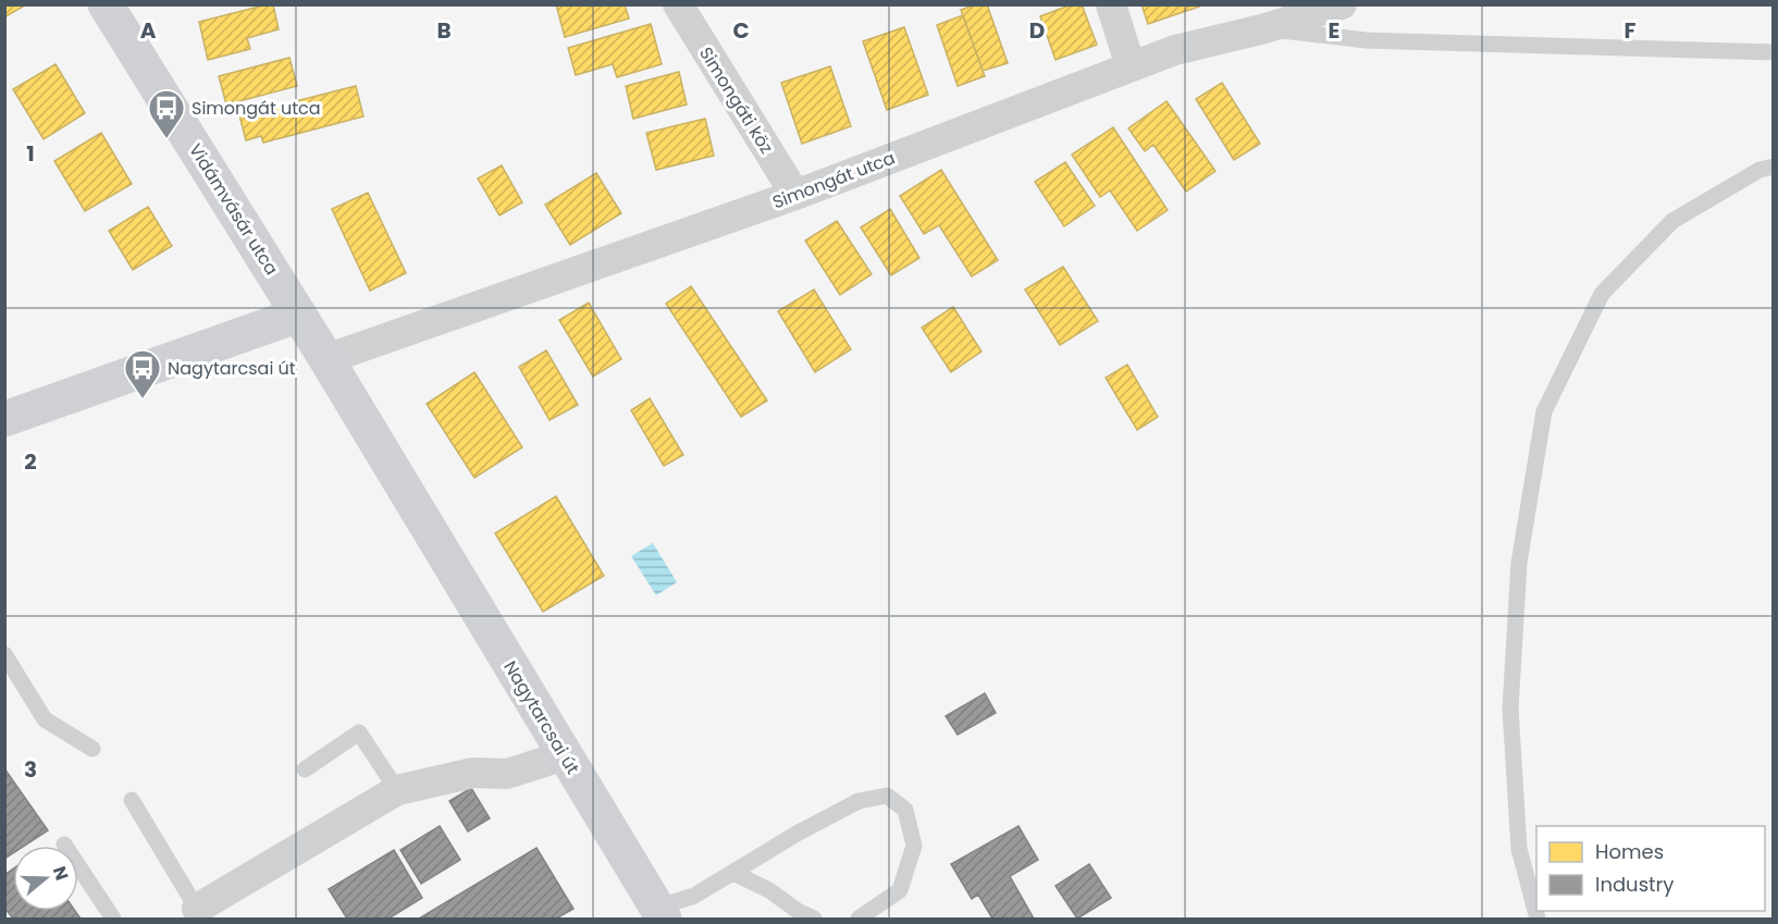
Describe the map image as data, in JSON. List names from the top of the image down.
{
  "streets": {
    "main road": ["Vidámvásár utca", "Nagytarcsai út"],
    "street": ["Simongáti köz", "Simongát utca"]
  },
  "crossings": [
    ["Simongáti köz", "Simongát utca"],
    ["Simongát utca", "Nagytarcsai út"],
    ["Vidámvásár utca", "Nagytarcsai út"]
  ],
  "places": {
    "bus stop": ["Simongát utca", "Nagytarcsai út"]
  },
  "legend": ["Homes", "Industry"],
  "north": "right",
  "grid": {
    "columns": [
      "A",
      "B",
      "C",
      "D",
      "E",
      "F"
    ],
    "rows": ["1", "2", "3"]
  }
}
